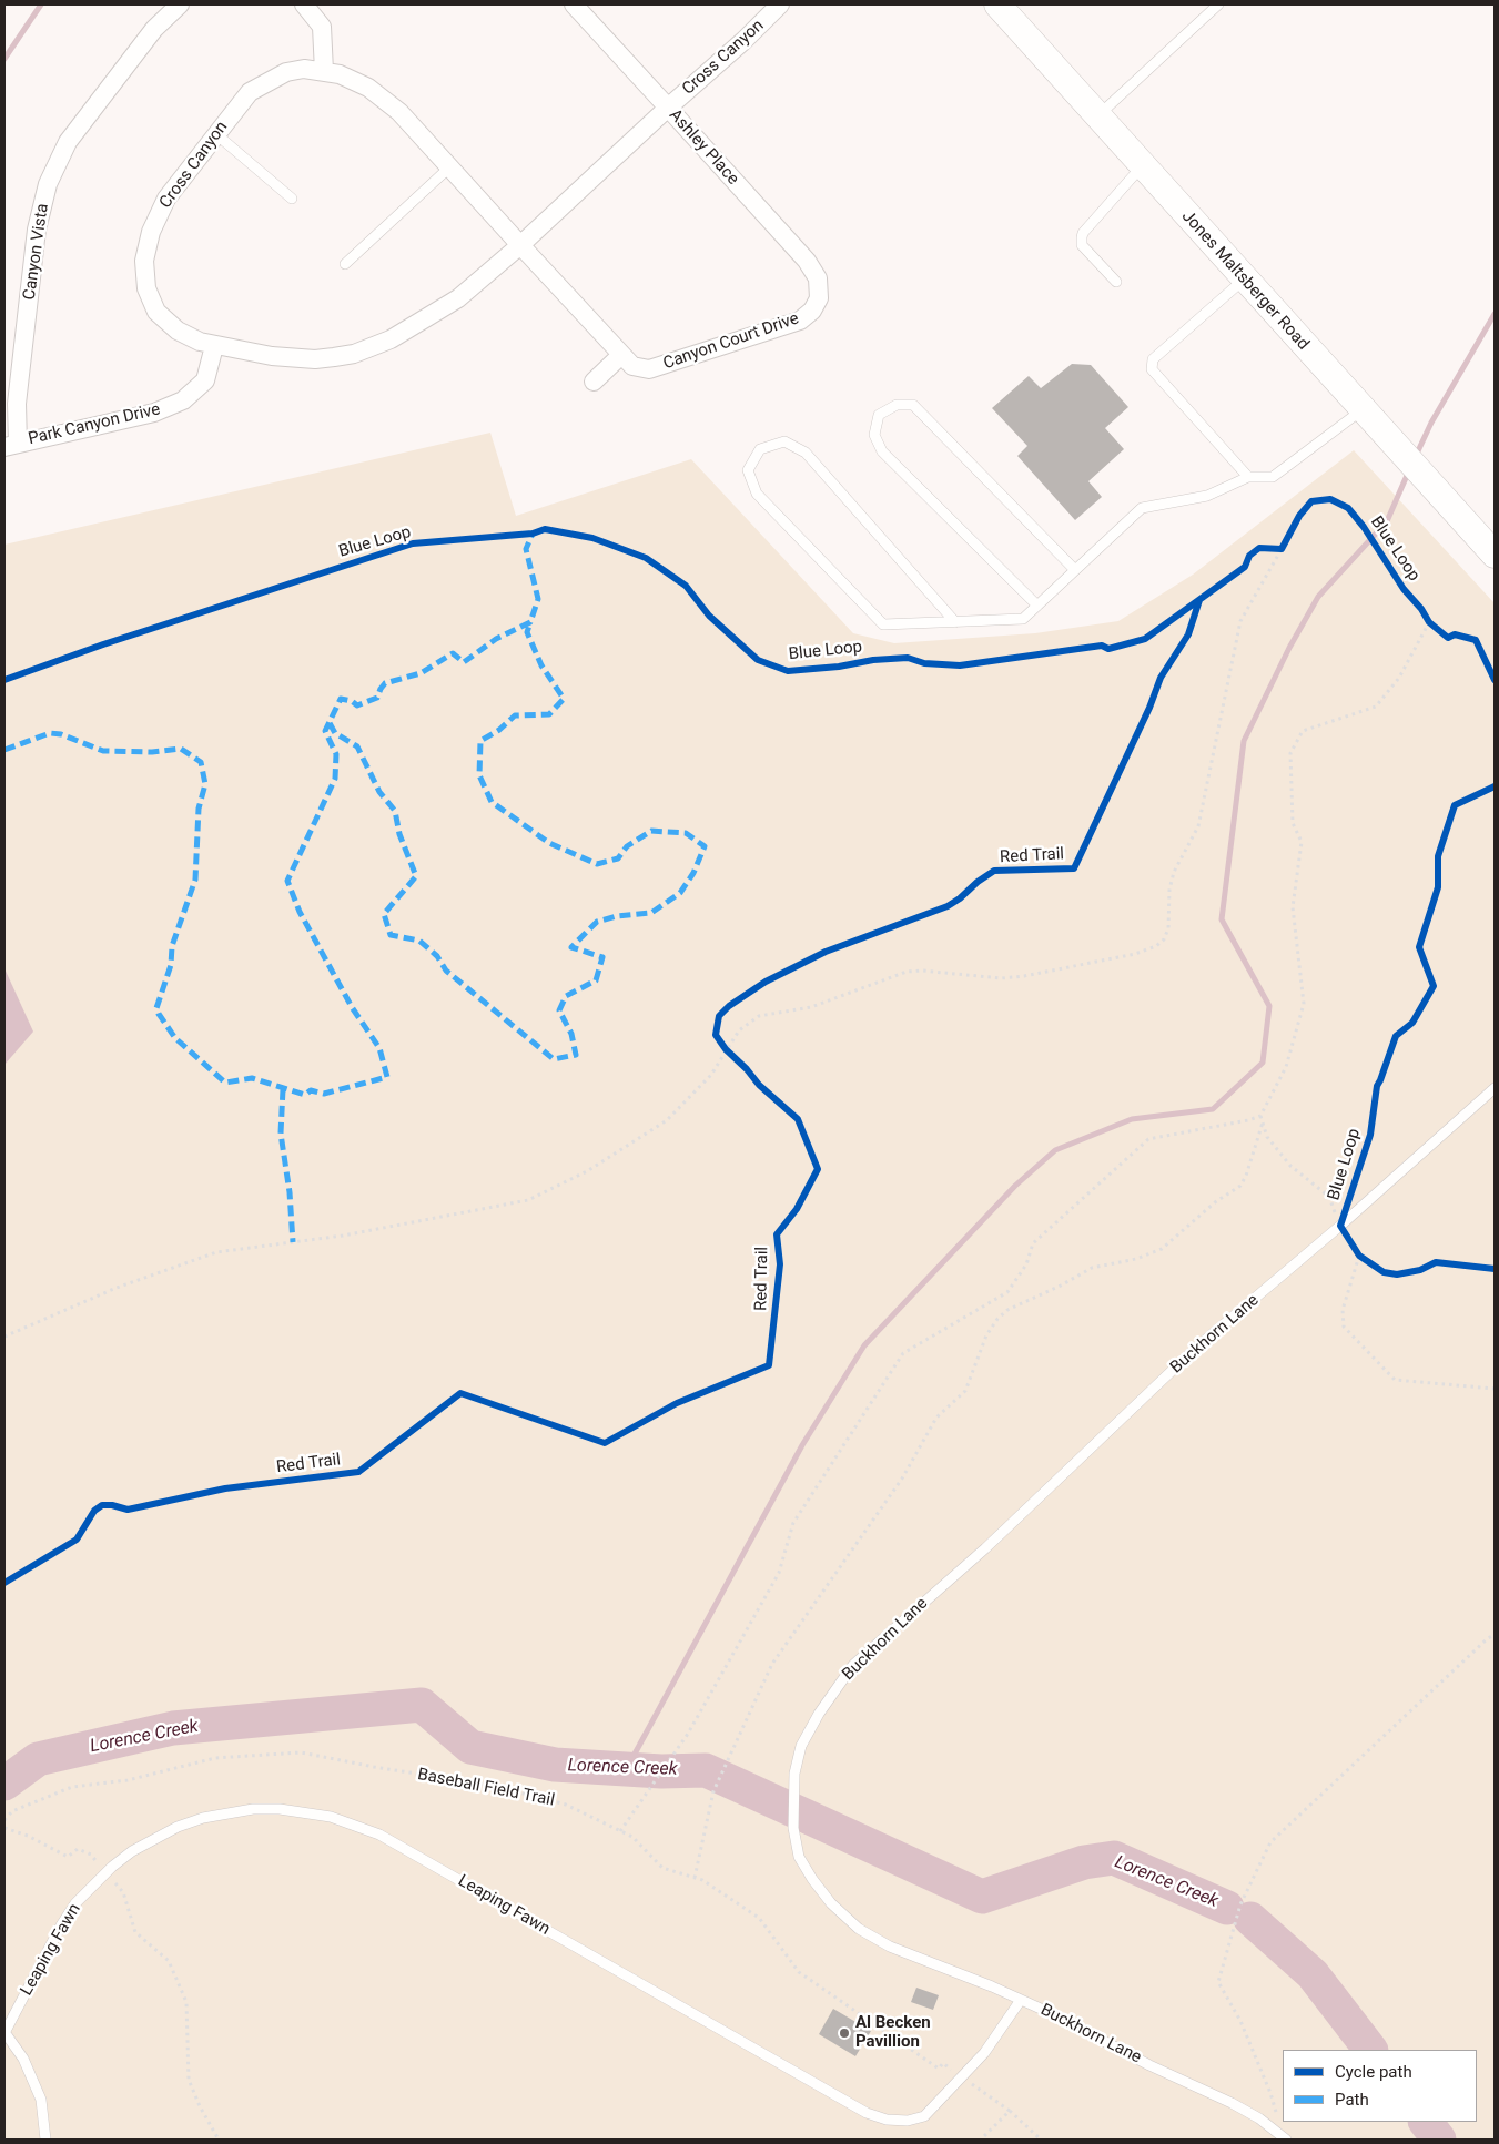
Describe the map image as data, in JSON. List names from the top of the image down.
{
  "streets": {
    "main road": ["Jones Maltsberger Road"],
    "street": [
      "Cross Canyon",
      "Ashley Place",
      "Canyon Vista",
      "Canyon Court Drive",
      "Park Canyon Drive"
    ],
    "lane": ["Buckhorn Lane", "Leaping Fawn"],
    "path": ["Baseball Field Trail"],
    "cycle path": ["Blue Loop", "Red Trail"]
  },
  "crossings": [
    ["Cross Canyon", "Ashley Place"],
    ["Cross Canyon", "Canyon Court Drive"],
    ["Cross Canyon", "Park Canyon Drive"],
    ["Ashley Place", "Canyon Court Drive"],
    ["Canyon Vista", "Park Canyon Drive"],
    ["Blue Loop", "Red Trail"],
    ["Blue Loop", "Buckhorn Lane"],
    ["Buckhorn Lane", "Leaping Fawn"]
  ],
  "water": ["Lorence Creek"],
  "places": ["Al Becken Pavillion"],
  "legend": ["Cycle path", "Path"]
}
